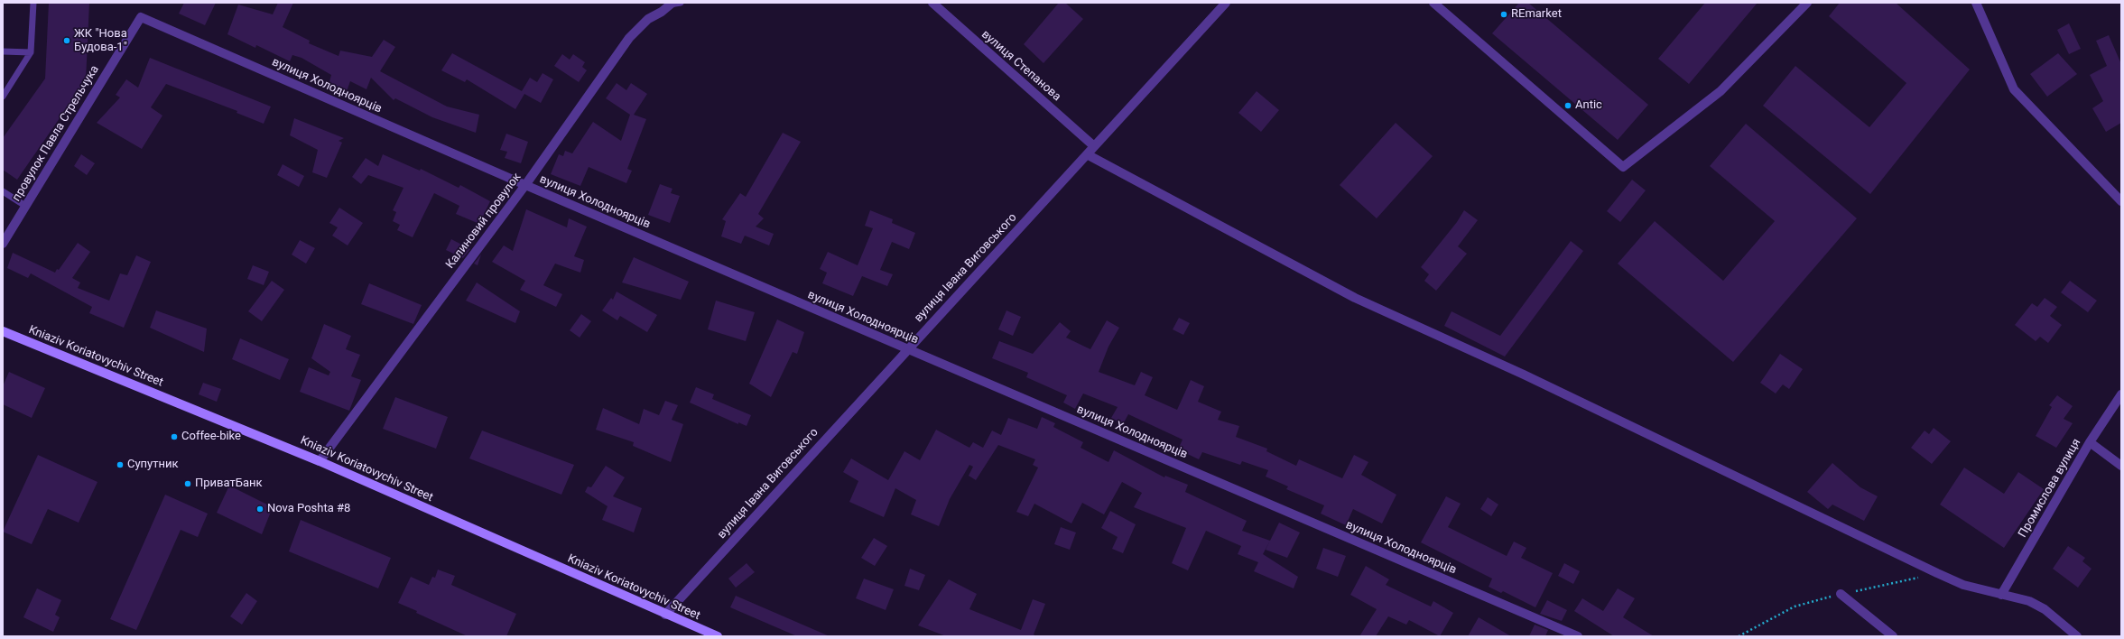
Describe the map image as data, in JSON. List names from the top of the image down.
{
  "streets": {
    "main road": ["Kniaziv Koriatovychiv Street"],
    "street": [
      "вулиця Степанова",
      "вулиця Холодноярців",
      "провулок Павла Стрельчука",
      "Калиновий провулок",
      "вулиця Івана Виговського",
      "Промислова вулиця"
    ]
  },
  "crossings": [
    ["вулиця Степанова", "вулиця Івана Виговського"],
    ["вулиця Холодноярців", "провулок Павла Стрельчука"],
    ["вулиця Холодноярців", "Калиновий провулок"],
    ["вулиця Холодноярців", "вулиця Івана Виговського"],
    ["Калиновий провулок", "Kniaziv Koriatovychiv Street"],
    ["вулиця Івана Виговського", "Kniaziv Koriatovychiv Street"]
  ],
  "places": [
    "REmarket",
    "ЖК \"Нова Будова-1\"",
    "Antic",
    "Coffee-bike",
    "Супутник",
    "ПриватБанк",
    "Nova Poshta #8"
  ]
}
